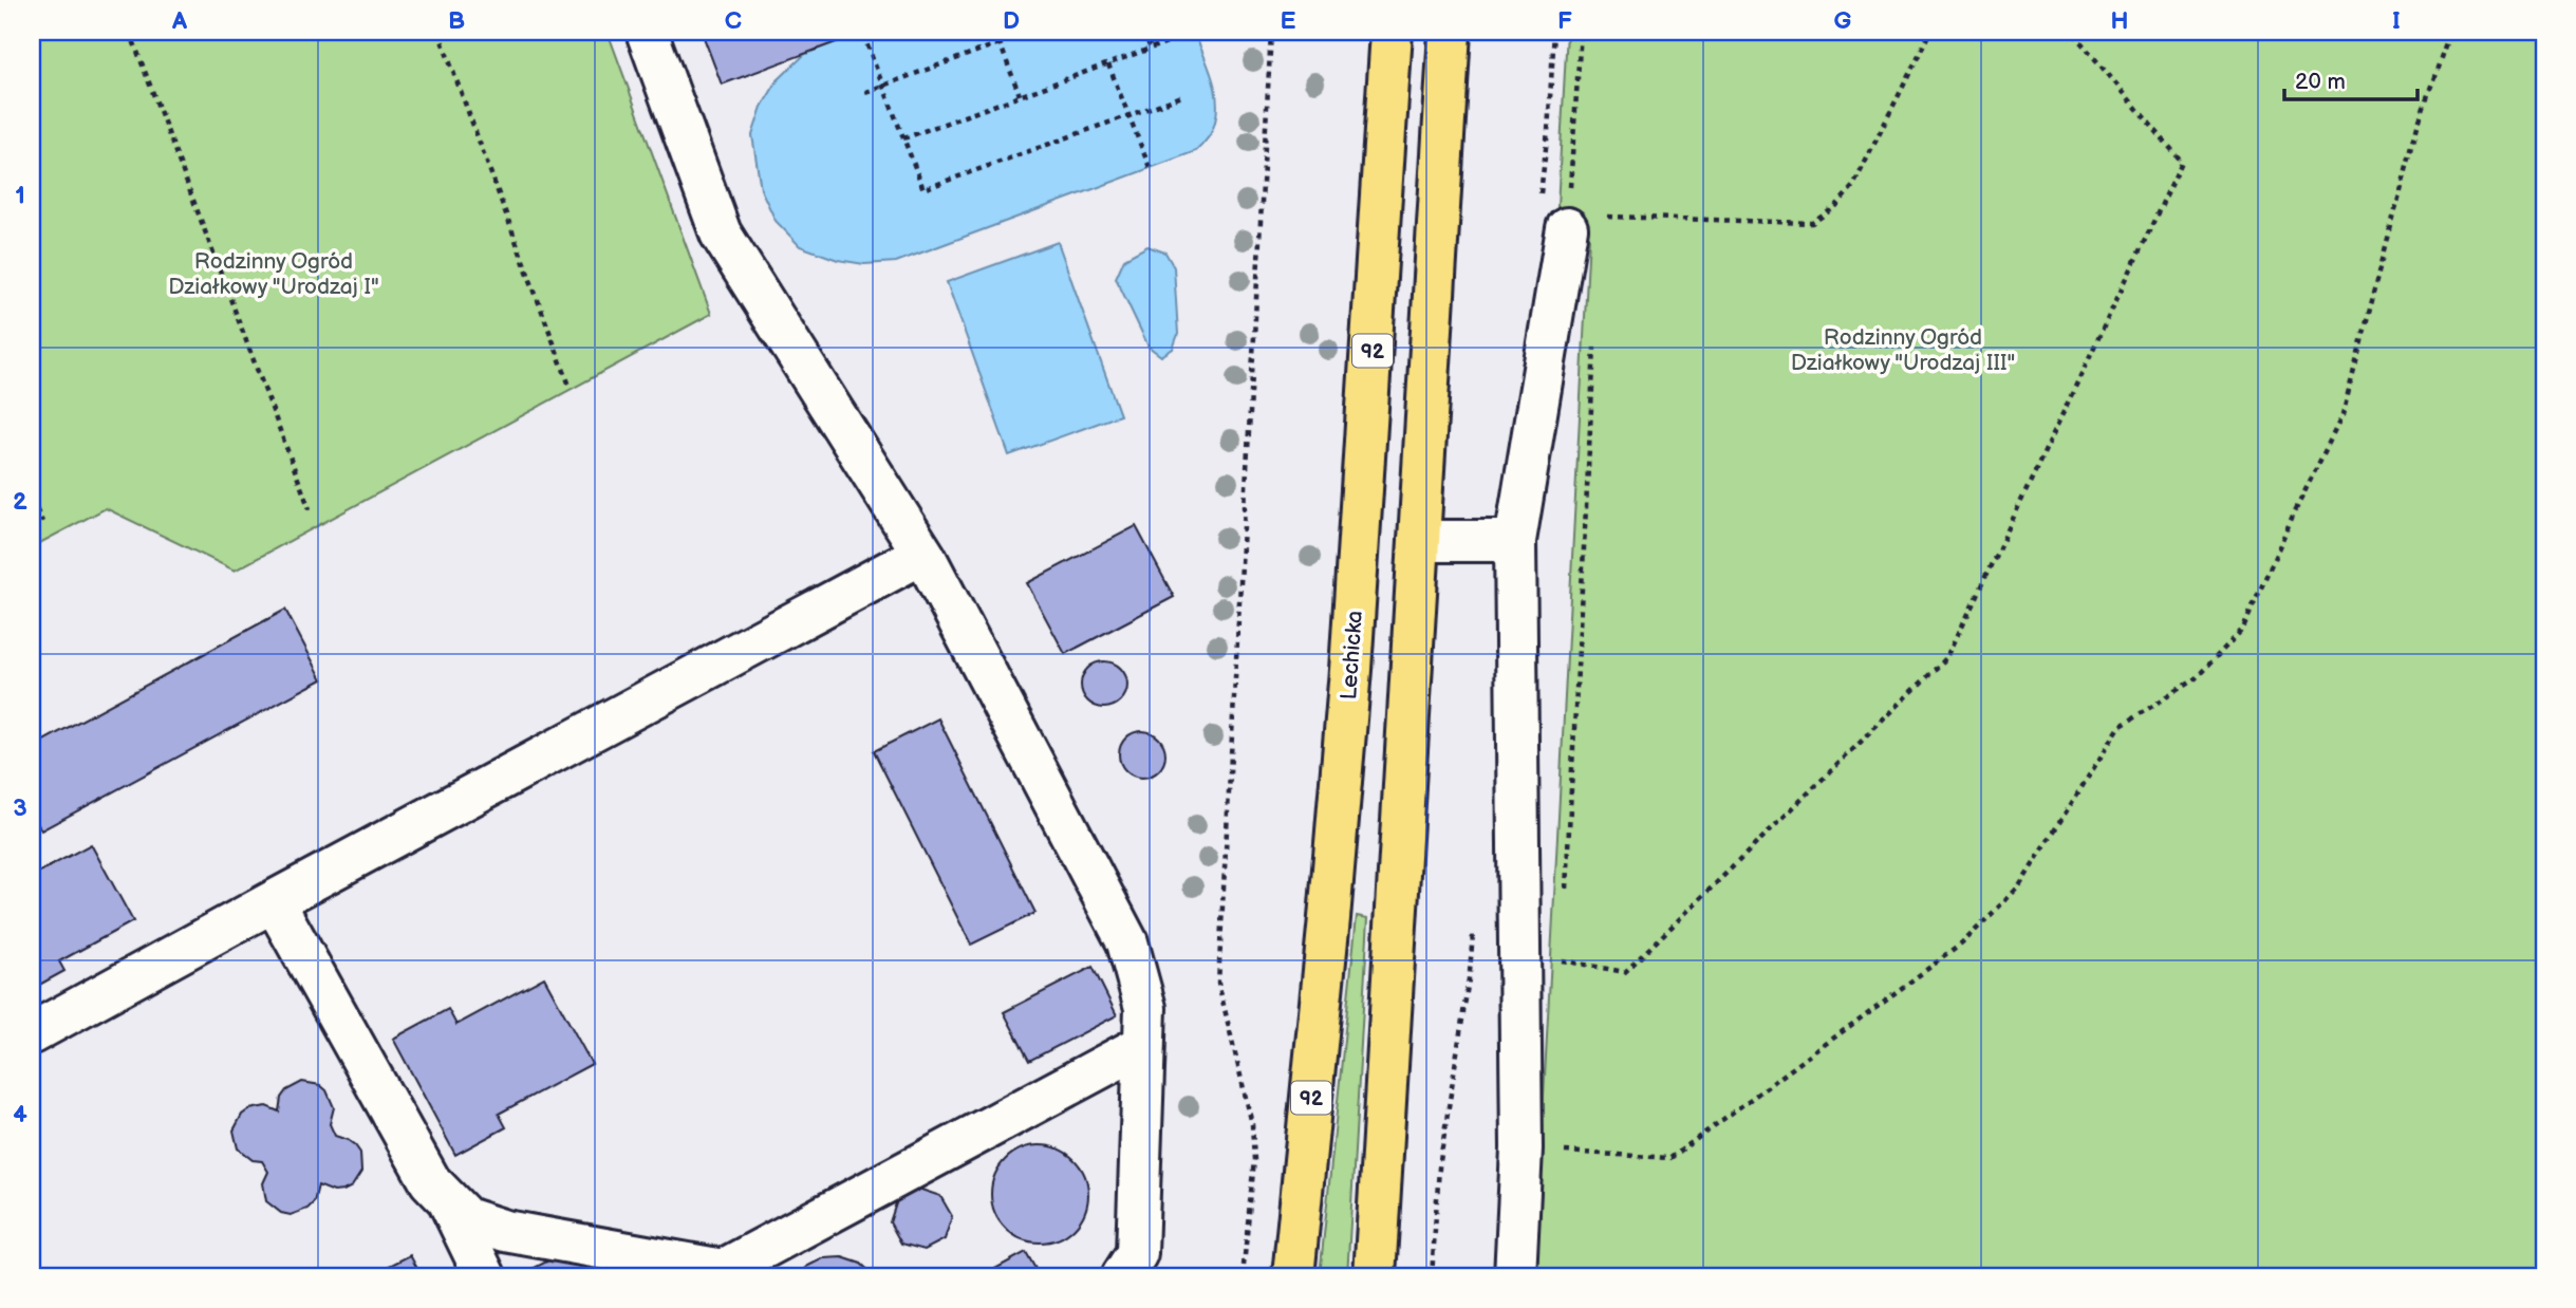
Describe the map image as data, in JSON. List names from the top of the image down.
{
  "streets": {
    "main road": ["92", "Lechicka"]
  },
  "parks": ["Rodzinny Ogród Działkowy \"Urodzaj I\"", "Rodzinny Ogród Działkowy \"Urodzaj III\""],
  "scale_bar": "20 m",
  "grid": {
    "columns": [
      "A",
      "B",
      "C",
      "D",
      "E",
      "F",
      "G",
      "H",
      "I"
    ],
    "rows": [
      "1",
      "2",
      "3",
      "4"
    ]
  }
}
